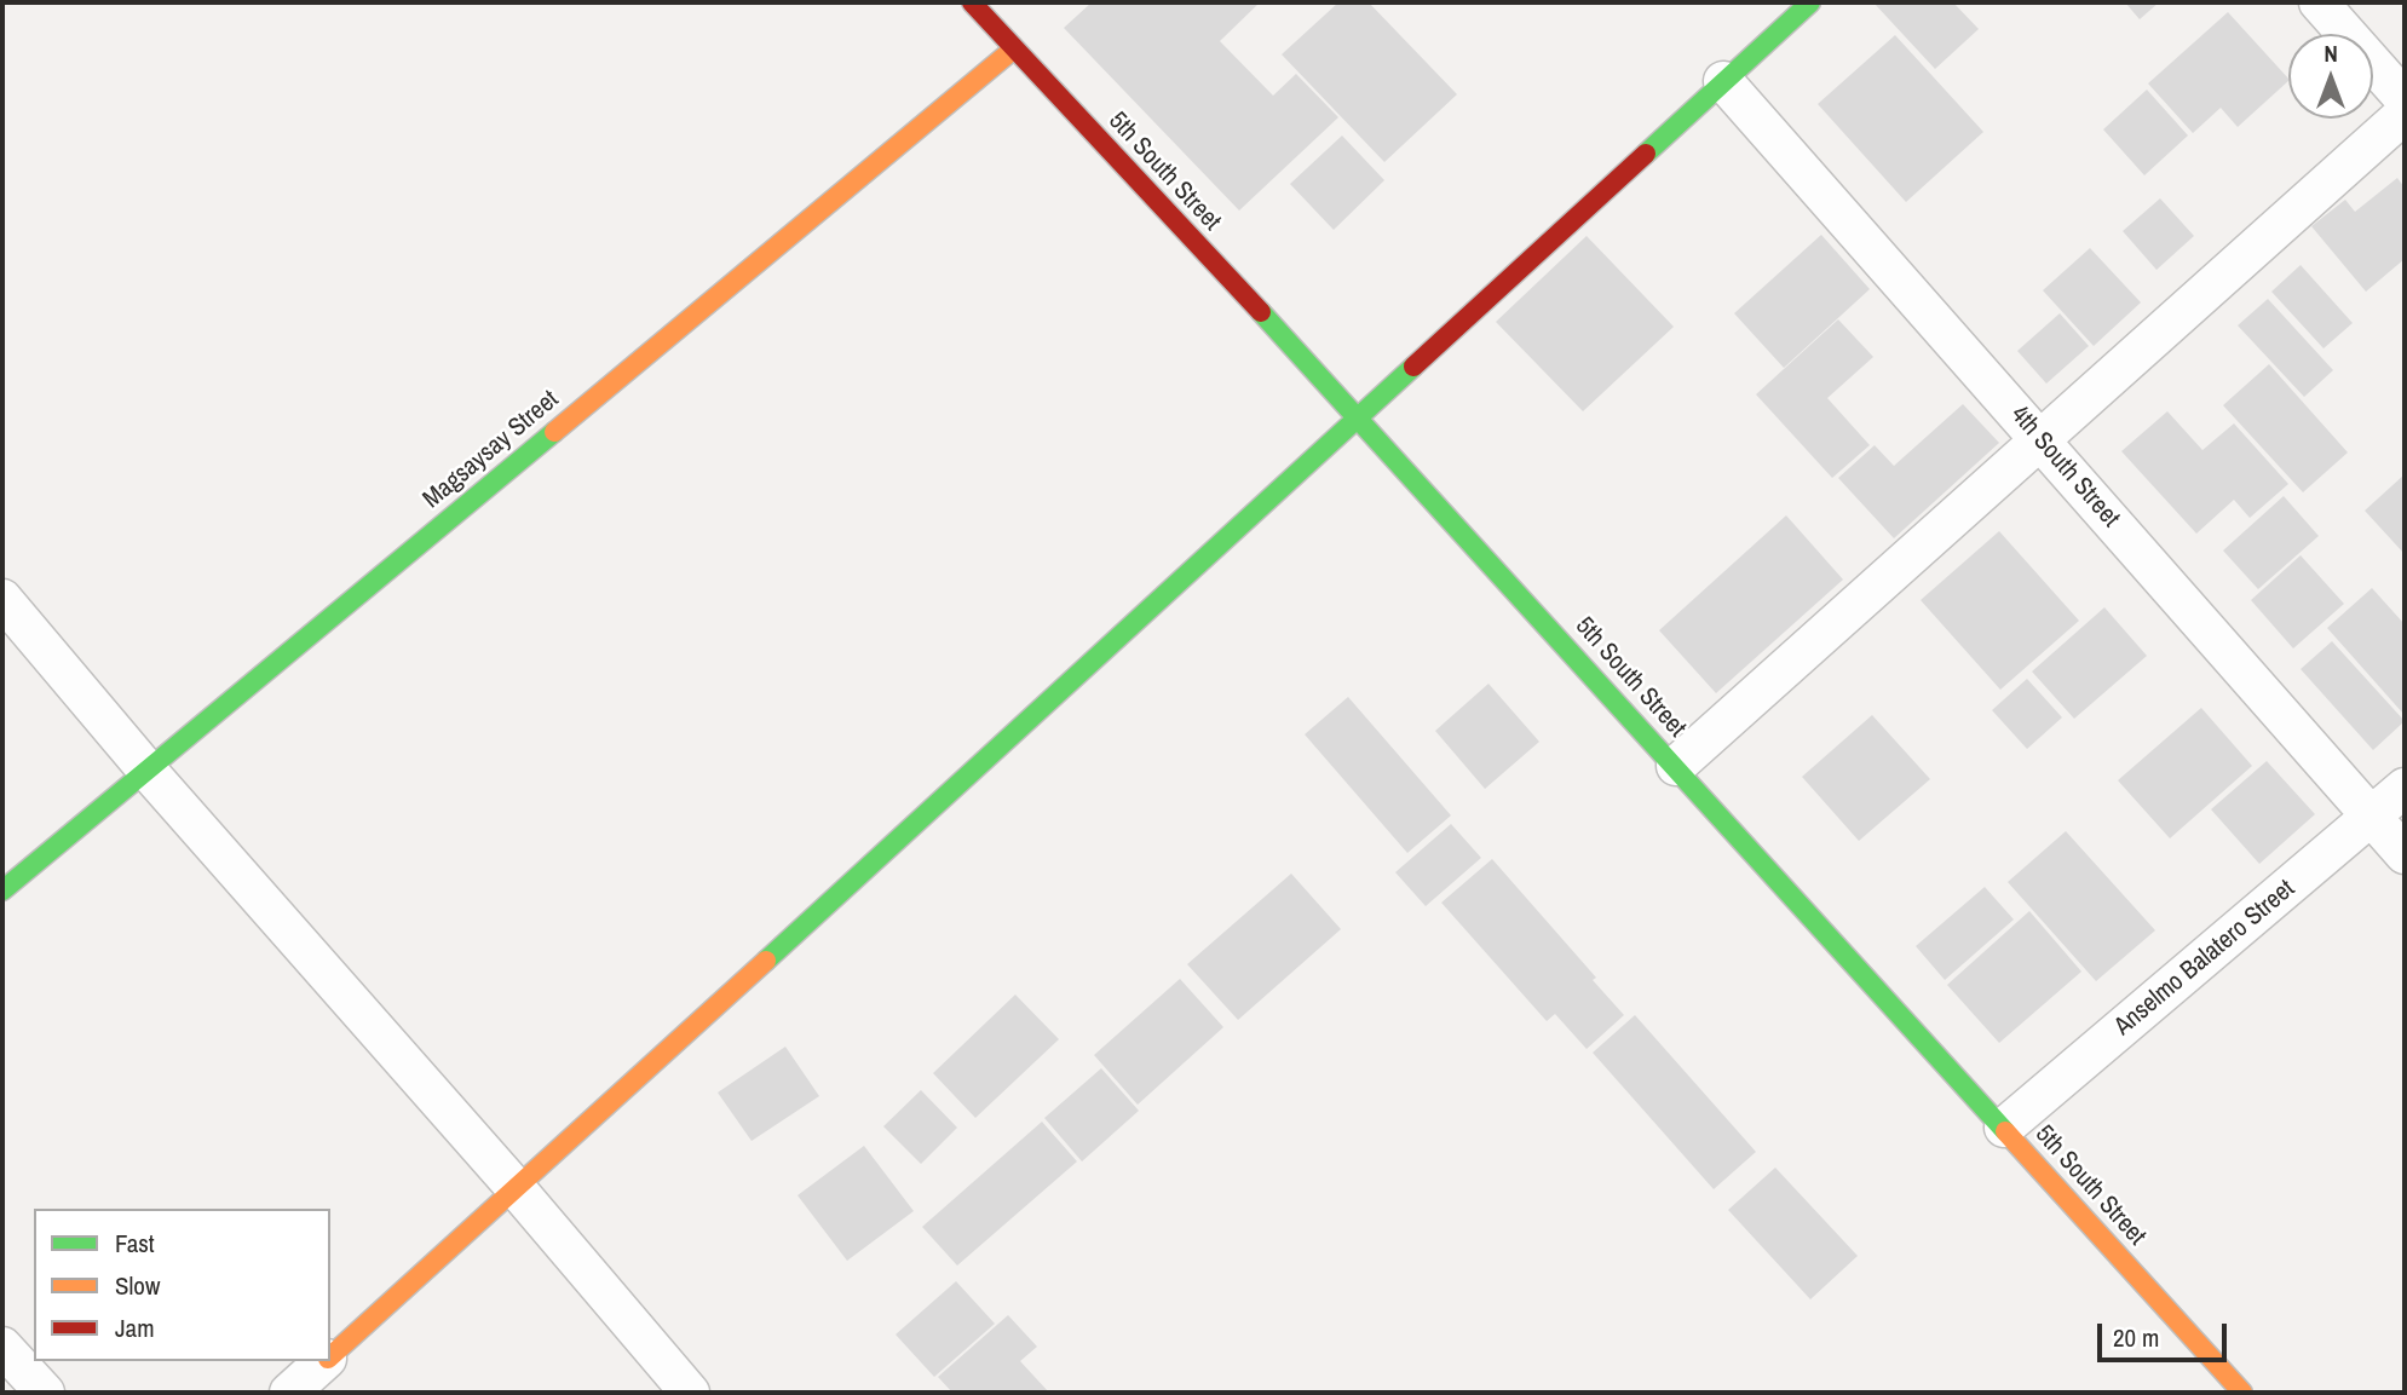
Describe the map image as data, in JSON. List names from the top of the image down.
{
  "streets": {
    "street": [
      "5th South Street",
      "Magsaysay Street",
      "4th South Street",
      "Anselmo Balatero Street"
    ]
  },
  "crossings": [
    ["5th South Street", "Magsaysay Street"],
    ["5th South Street", "Anselmo Balatero Street"],
    ["4th South Street", "Anselmo Balatero Street"]
  ],
  "legend": ["Fast", "Slow", "Jam"],
  "scale_bar": "20 m",
  "north": "top"
}
